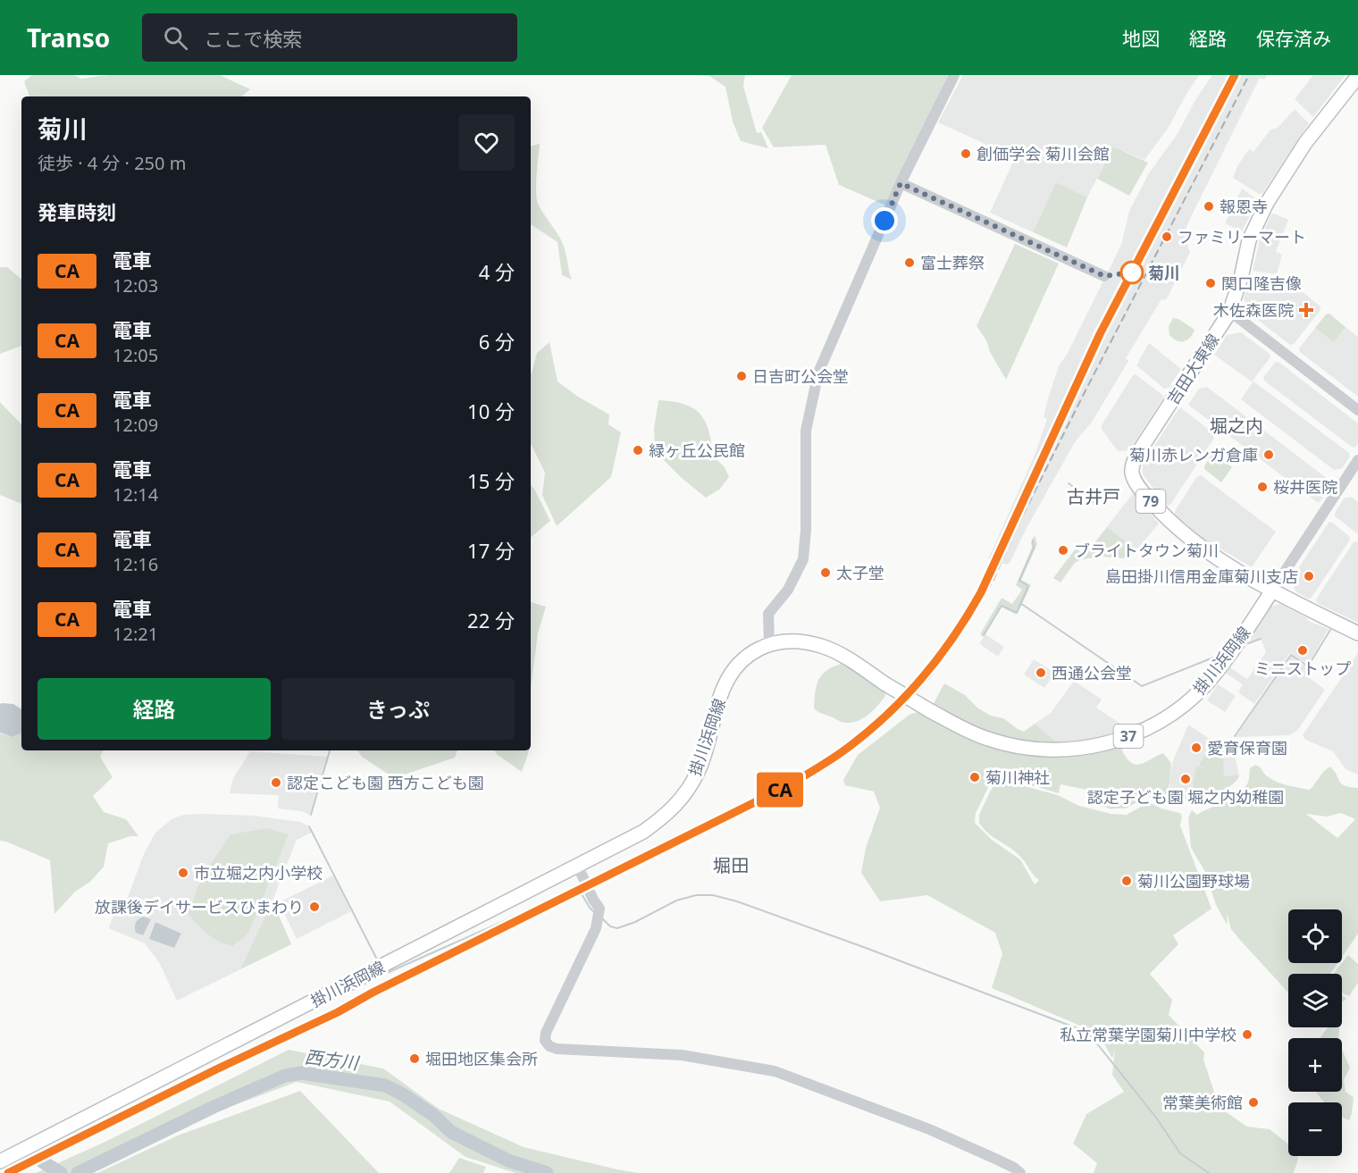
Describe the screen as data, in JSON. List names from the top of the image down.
{
  "streets": {
    "main road": [
      "吉田大東線",
      "79",
      "掛川浜岡線",
      "37"
    ]
  },
  "crossings": [
    ["吉田大東線", "掛川浜岡線"]
  ],
  "districts": ["堀之内", "古井戸", "堀田"],
  "water": ["西方川"],
  "places": {
    "other": [
      "創価学会 菊川会館",
      "報恩寺",
      "ファミリーマート",
      "富士葬祭",
      "菊川",
      "関口隆吉像",
      "日吉町公会堂",
      "緑ヶ丘公民館",
      "菊川赤レンガ倉庫",
      "桜井医院",
      "ブライトタウン菊川",
      "太子堂",
      "島田掛川信用金庫菊川支店",
      "ミニストップ",
      "西通公会堂",
      "愛育保育園",
      "菊川神社",
      "認定子ども園 堀之内幼稚園",
      "認定こども園 西方こども園",
      "市立堀之内小学校",
      "菊川公園野球場",
      "放課後デイサービスひまわり",
      "私立常葉学園菊川中学校",
      "堀田地区集会所",
      "常葉美術館"
    ],
    "health": ["木佐森医院"]
  },
  "page": {
    "header": "Transo",
    "search": "ここで検索",
    "nav": ["地図", "経路", "保存済み"],
    "on_map": "CA",
    "heading": [
      ["菊川", "徒歩 · 4 分 · 250 m"],
      "発車時刻"
    ],
    "list": [
      {
        "mark": "CA",
        "name": "電車",
        "note": "12:03",
        "value": "4 分"
      },
      {
        "mark": "CA",
        "name": "電車",
        "note": "12:05",
        "value": "6 分"
      },
      {
        "mark": "CA",
        "name": "電車",
        "note": "12:09",
        "value": "10 分"
      },
      {
        "mark": "CA",
        "name": "電車",
        "note": "12:14",
        "value": "15 分"
      },
      {
        "mark": "CA",
        "name": "電車",
        "note": "12:16",
        "value": "17 分"
      },
      {
        "mark": "CA",
        "name": "電車",
        "note": "12:21",
        "value": "22 分"
      }
    ],
    "buttons": ["経路", "きっぷ"],
    "map_buttons": ["+", "−"]
  }
}
